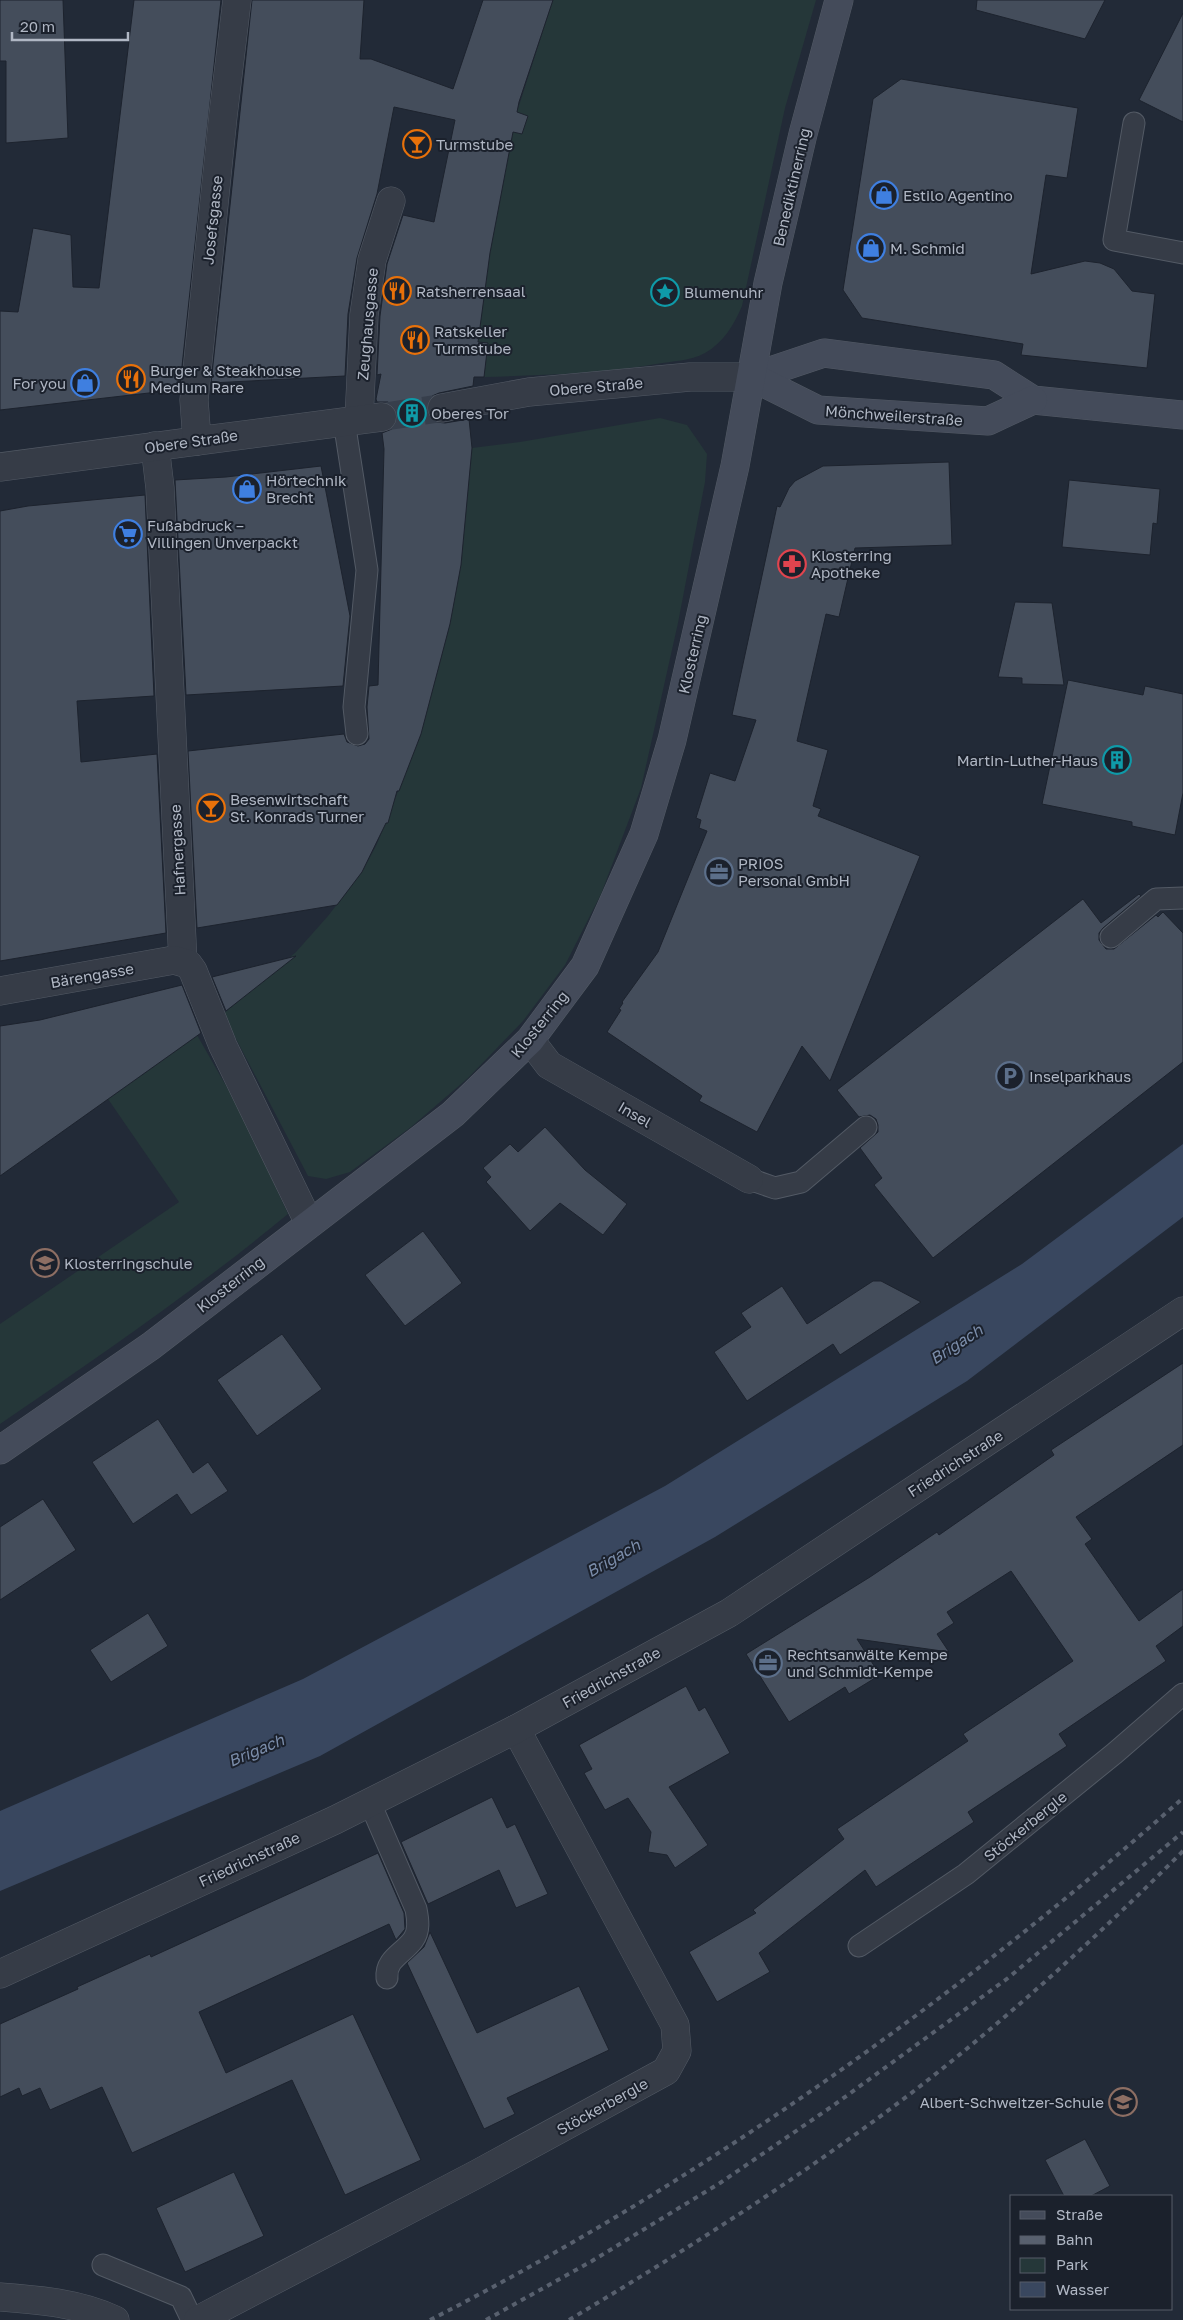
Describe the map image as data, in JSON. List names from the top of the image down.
{
  "streets": {
    "main road": ["Benediktinerring", "Mönchweilerstraße", "Klosterring"],
    "street": [
      "Josefsgasse",
      "Zeughausgasse",
      "Obere Straße",
      "Hafnergasse",
      "Bärengasse",
      "Insel",
      "Friedrichstraße",
      "Stöckerbergle"
    ]
  },
  "crossings": [
    ["Benediktinerring", "Obere Straße"],
    ["Benediktinerring", "Mönchweilerstraße"],
    ["Benediktinerring", "Klosterring"],
    ["Josefsgasse", "Obere Straße"],
    ["Zeughausgasse", "Obere Straße"],
    ["Obere Straße", "Mönchweilerstraße"],
    ["Obere Straße", "Klosterring"],
    ["Obere Straße", "Hafnergasse"],
    ["Mönchweilerstraße", "Klosterring"],
    ["Klosterring", "Insel"],
    ["Hafnergasse", "Bärengasse"],
    ["Friedrichstraße", "Stöckerbergle"]
  ],
  "water": ["Brigach"],
  "places": {
    "bar": ["Turmstube", "Besenwirtschaft St. Konrads Turner"],
    "shop": [
      "Estilo Agentino",
      "M. Schmid",
      "For you",
      "Hörtechnik Brecht"
    ],
    "restaurant": ["Ratsherrensaal", "Ratskeller Turmstube", "Burger & Steakhouse Medium Rare"],
    "place": ["Blumenuhr"],
    "building": ["Oberes Tor", "Martin-Luther-Haus"],
    "supermarket": ["Fußabdruck – Villingen Unverpackt"],
    "pharmacy": ["Klosterring Apotheke"],
    "office": ["PRIOS Personal GmbH", "Rechtsanwälte Kempe und Schmidt-Kempe"],
    "parking": ["Inselparkhaus"],
    "school or university": ["Klosterringschule", "Albert-Schweitzer-Schule"]
  },
  "legend": [
    "Straße",
    "Bahn",
    "Park",
    "Wasser"
  ],
  "scale_bar": "20 m"
}
